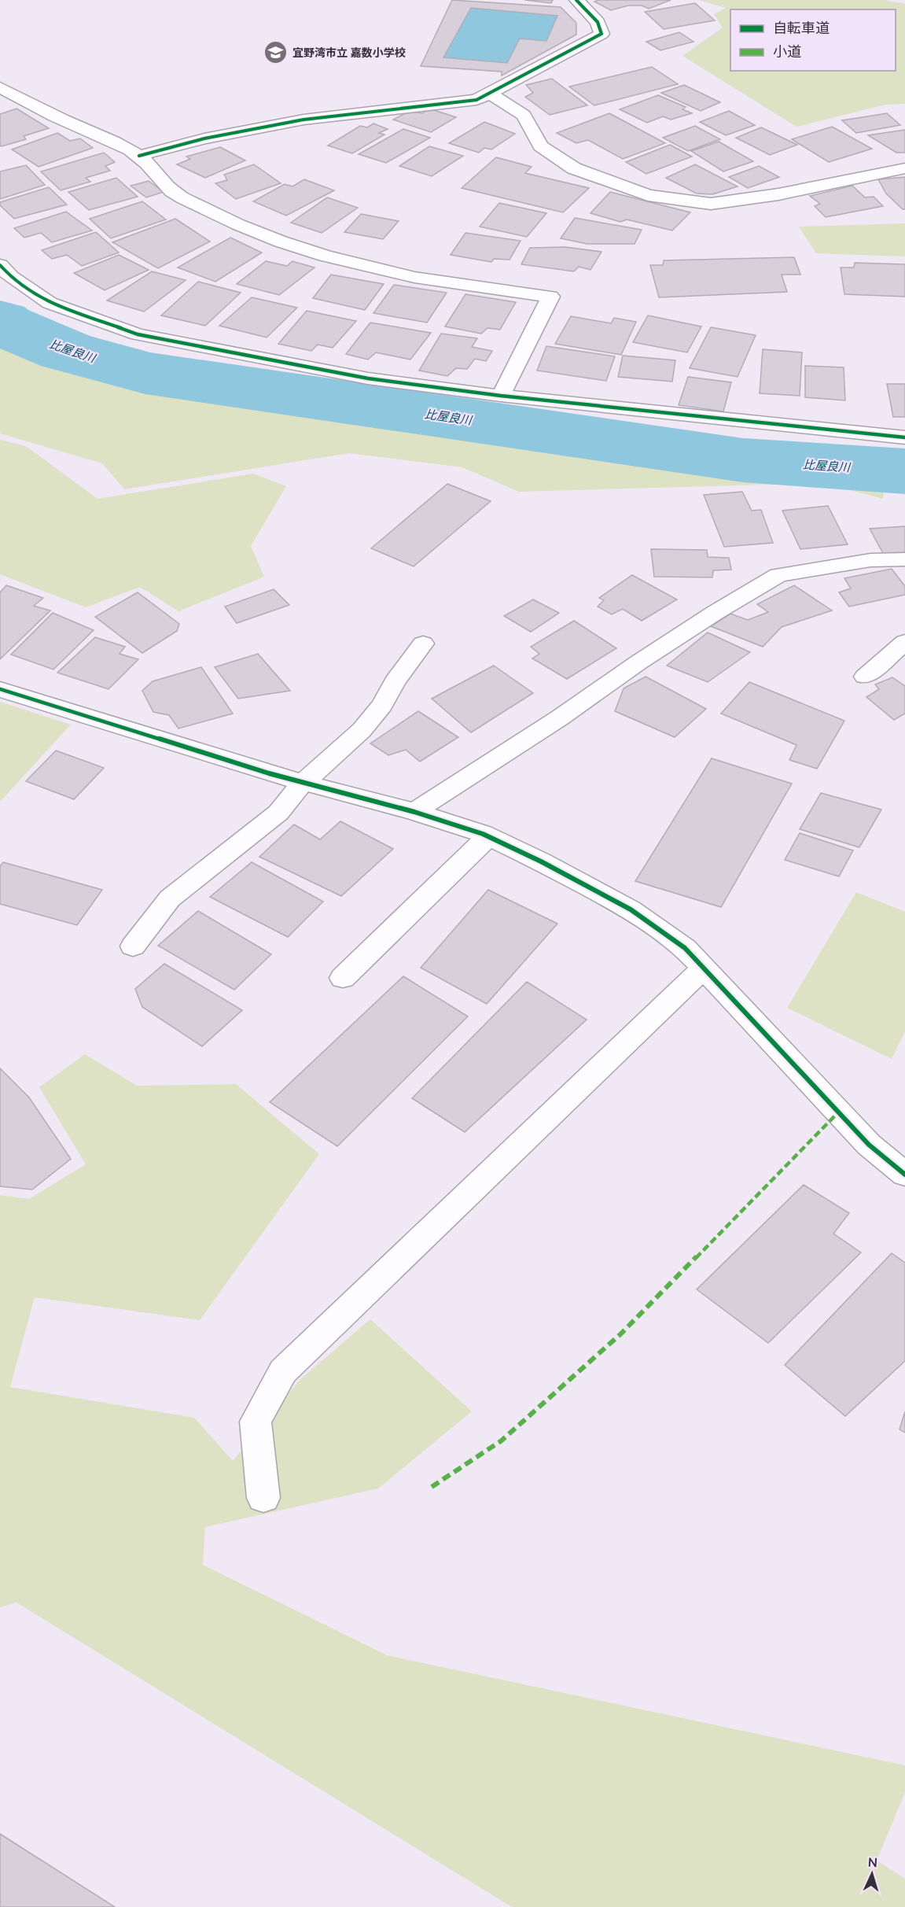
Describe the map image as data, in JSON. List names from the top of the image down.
{
  "water": ["比屋良川"],
  "places": {
    "school or university": ["宜野湾市立 嘉数小学校"]
  },
  "legend": ["自転車道", "小道"],
  "north": "top"
}
